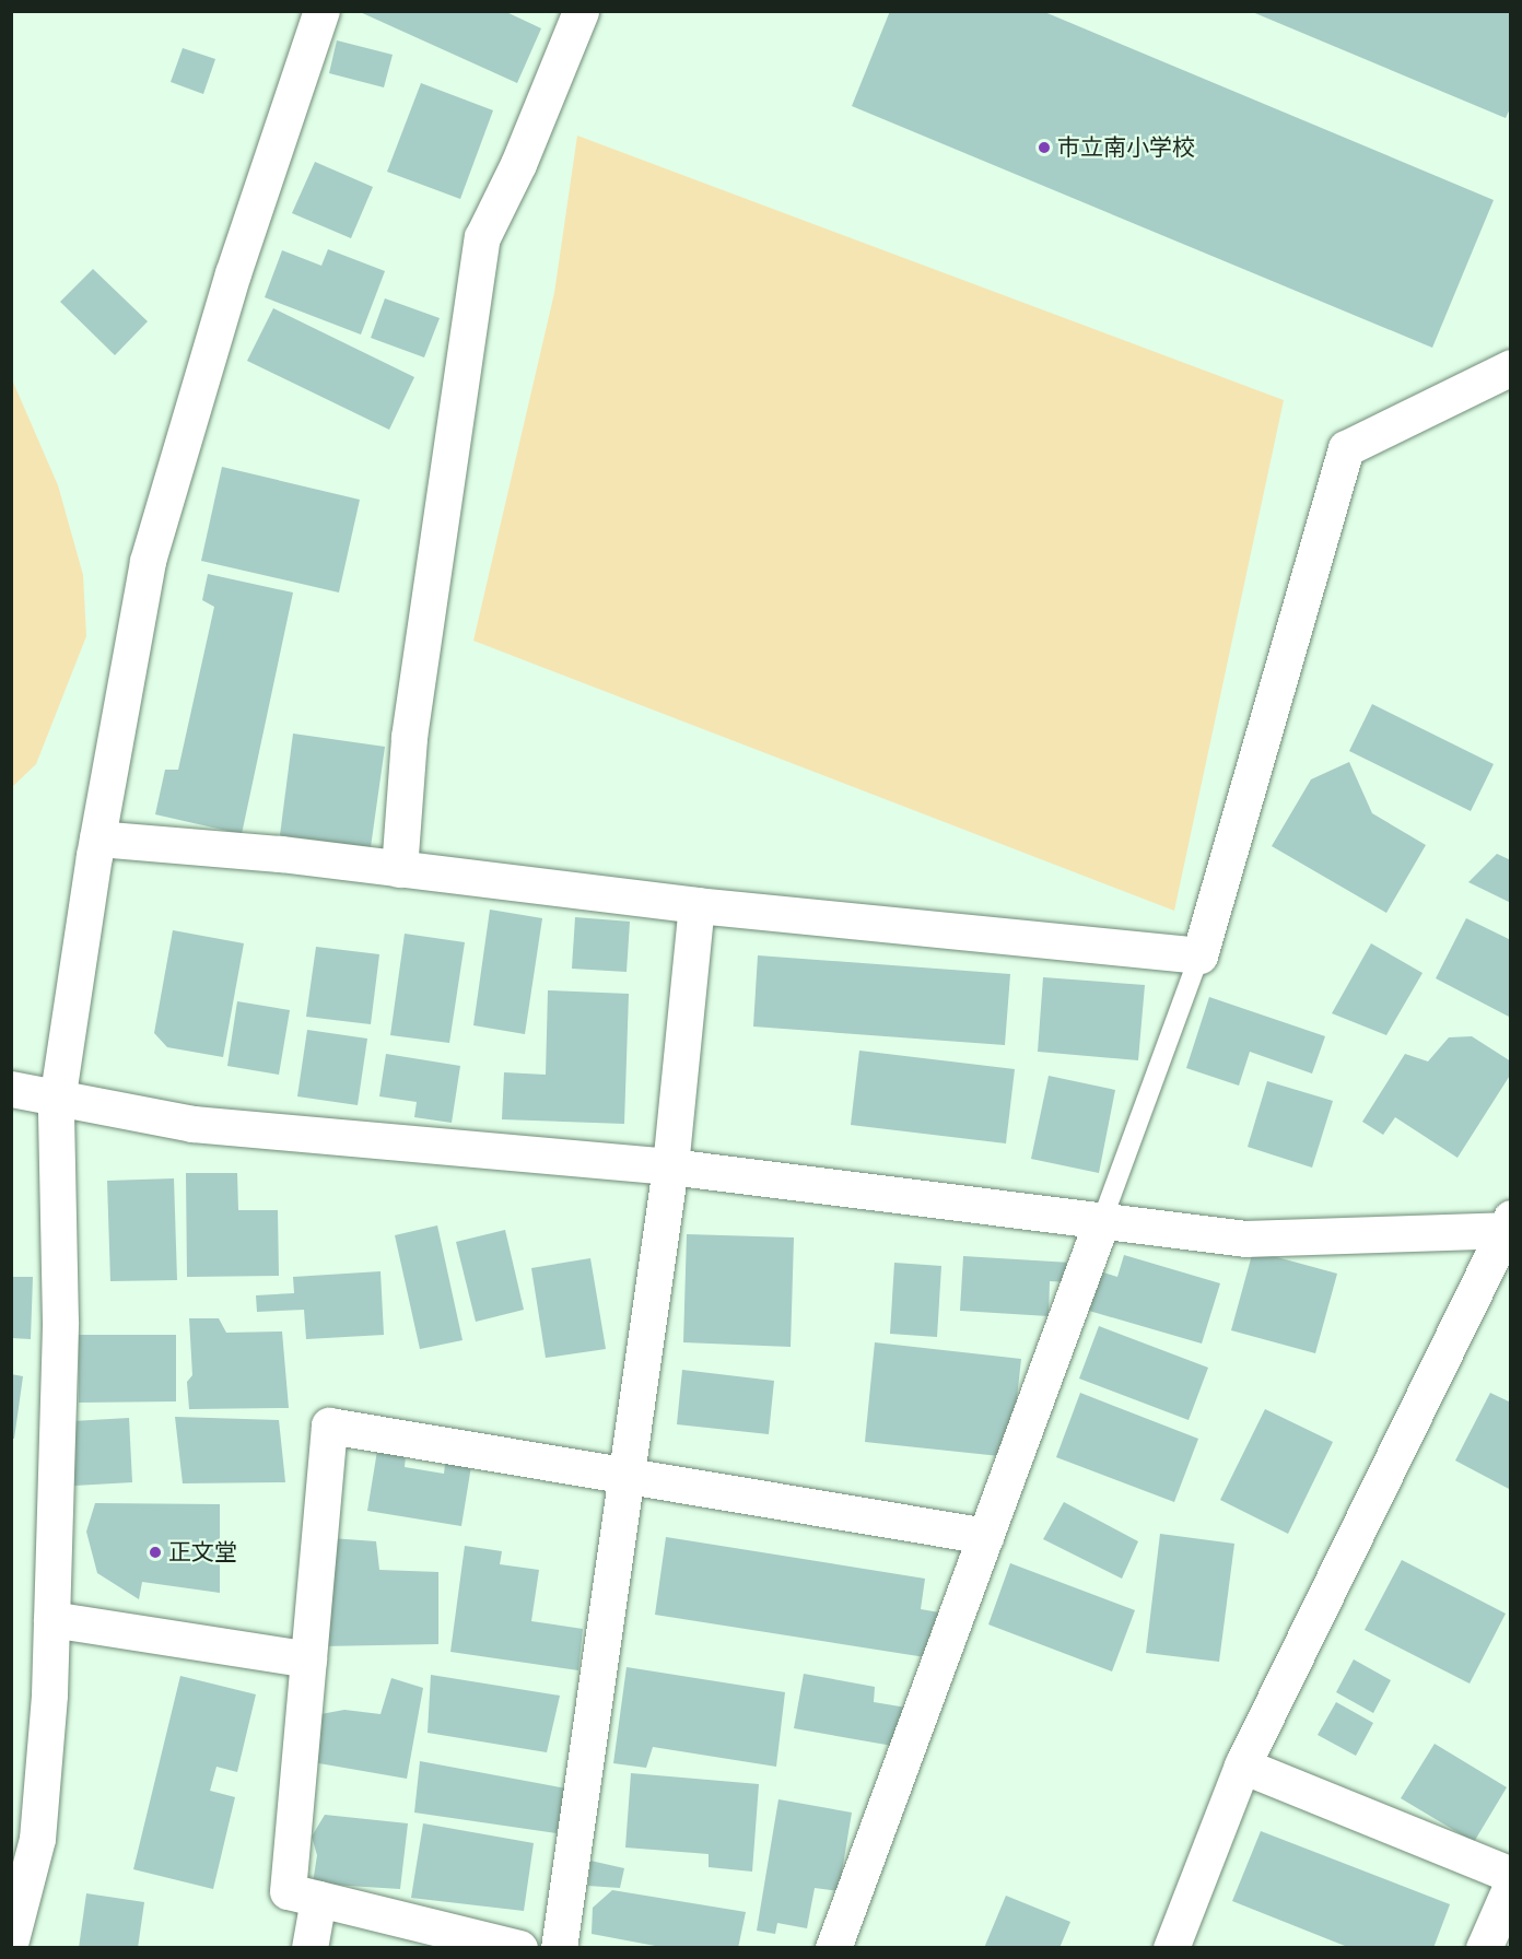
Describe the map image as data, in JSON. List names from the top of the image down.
{
  "places": ["市立南小学校", "正文堂"]
}
